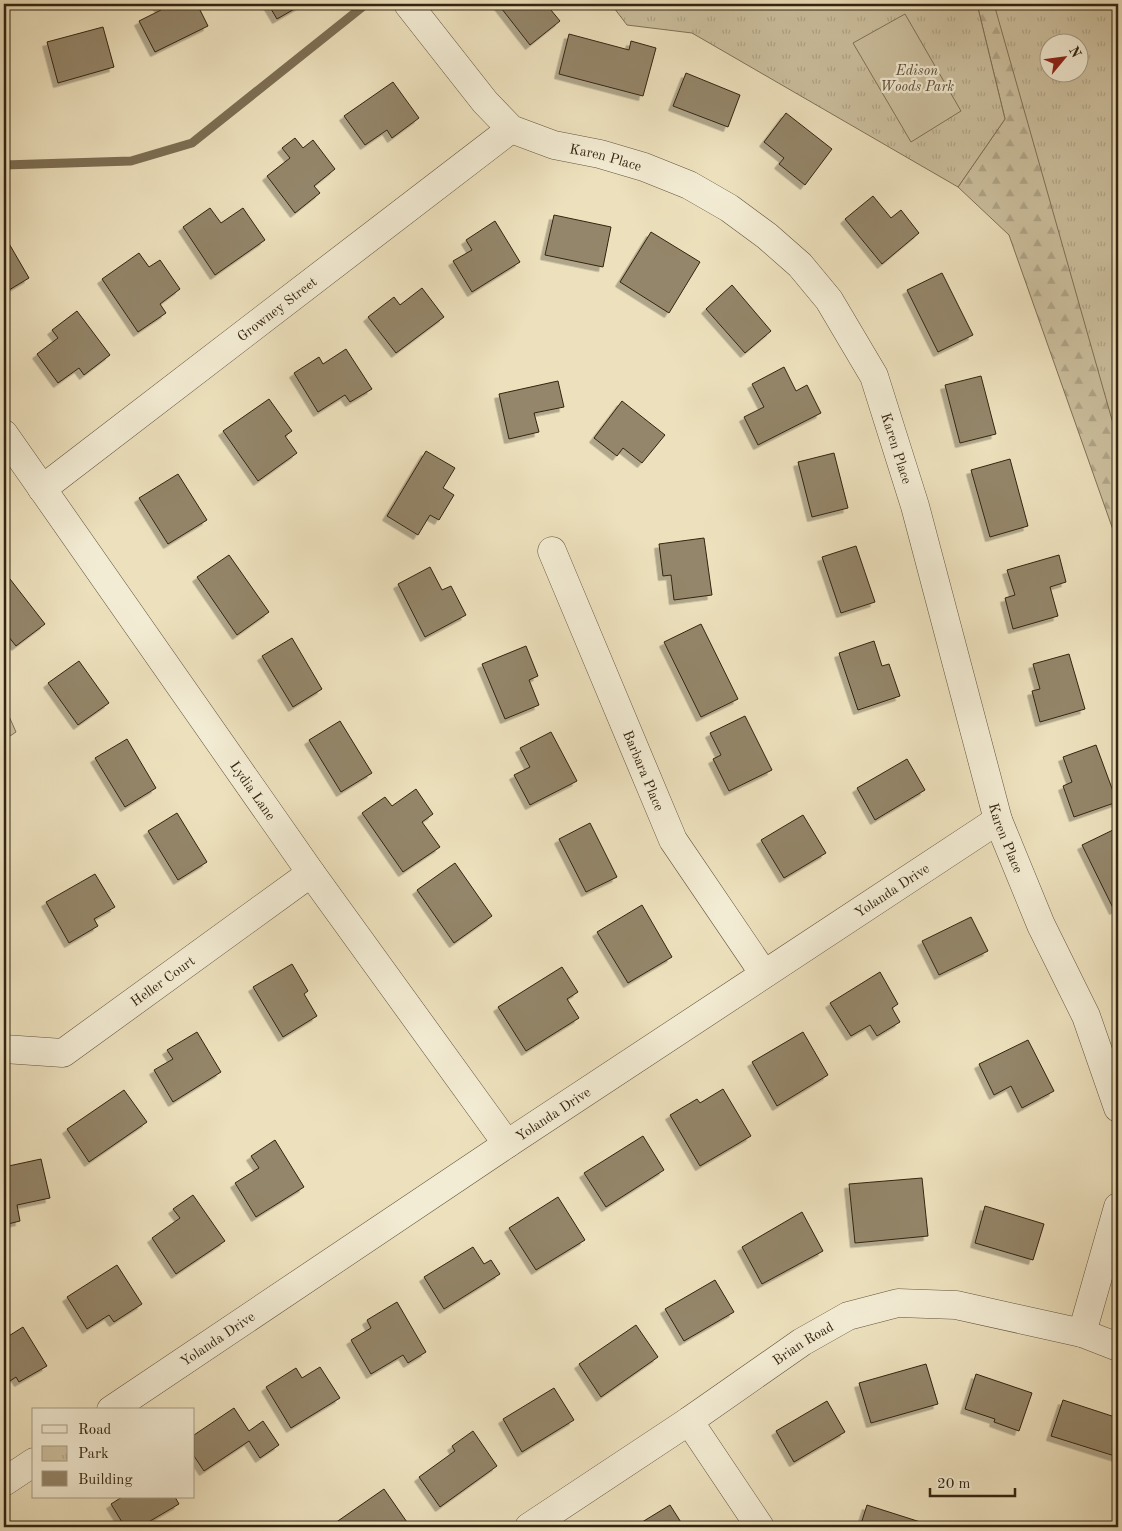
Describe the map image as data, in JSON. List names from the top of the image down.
{
  "streets": {
    "street": [
      "Karen Place",
      "Growney Street",
      "Barbara Place",
      "Lydia Lane",
      "Yolanda Drive",
      "Heller Court",
      "Brian Road"
    ]
  },
  "crossings": [
    ["Karen Place", "Growney Street"],
    ["Karen Place", "Yolanda Drive"],
    ["Growney Street", "Lydia Lane"],
    ["Barbara Place", "Yolanda Drive"],
    ["Lydia Lane", "Yolanda Drive"],
    ["Lydia Lane", "Heller Court"]
  ],
  "parks": ["Edison Woods Park"],
  "legend": ["Road", "Park", "Building"],
  "scale_bar": "20 m",
  "north": "top right"
}
